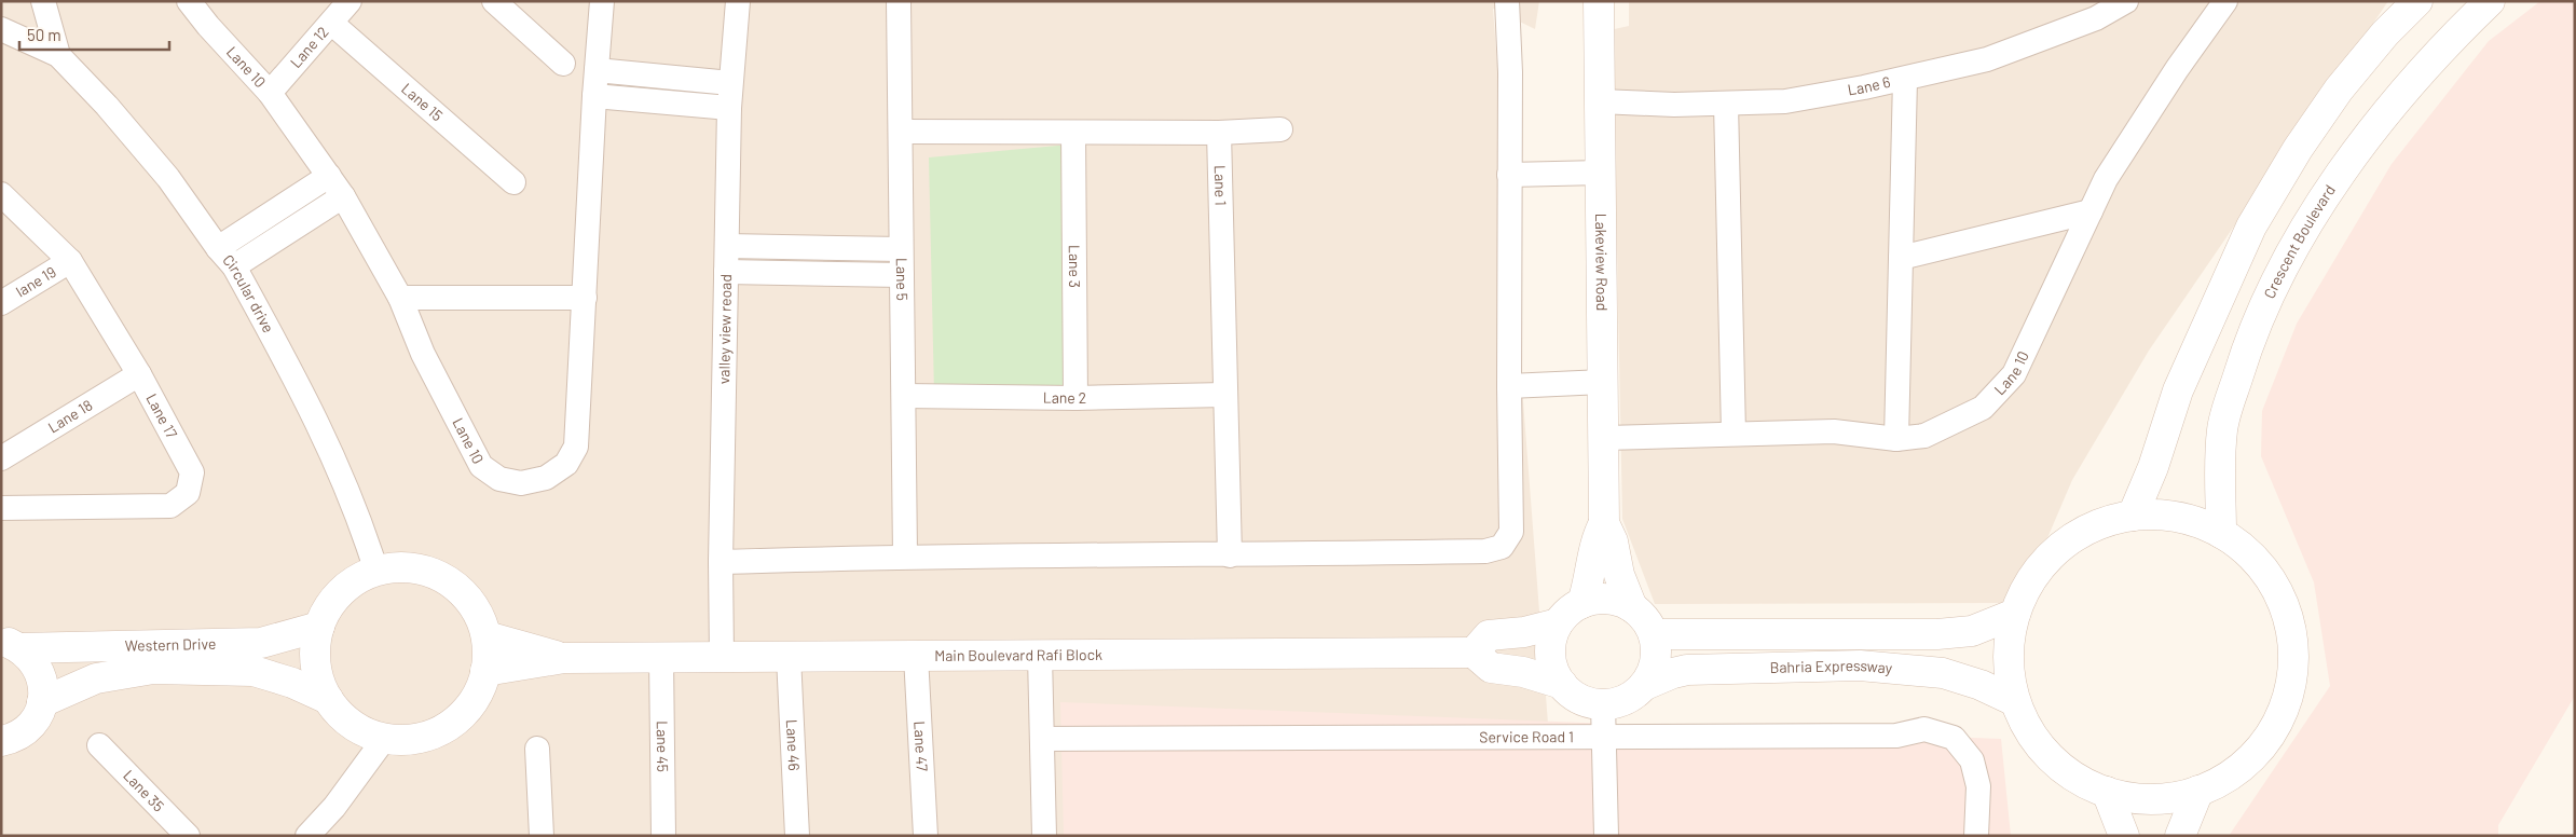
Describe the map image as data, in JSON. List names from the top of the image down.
{
  "streets": {
    "main road": [
      "Crescent Boulevard",
      "Lakeview Road",
      "Western Drive",
      "Main Boulevard Rafi Block",
      "Bahria Expressway"
    ],
    "street": [
      "Lane 12",
      "Lane 10",
      "Lane 6",
      "Lane 15",
      "Lane 1",
      "Lane 3",
      "Lane 5",
      "lane 19",
      "Circular drive",
      "valley view reoad",
      "Lane 2",
      "Lane 17",
      "Lane 18",
      "Service Road 1",
      "Lane 47",
      "Lane 45",
      "Lane 46",
      "Lane 35"
    ]
  },
  "crossings": [
    ["Lane 12", "Lane 10"],
    ["Lane 12", "Lane 15"],
    ["Lane 10", "Lakeview Road"],
    ["Lane 6", "Lakeview Road"],
    ["Lane 1", "Lane 2"],
    ["Lane 3", "Lane 2"],
    ["Lane 5", "Lane 2"],
    ["lane 19", "Lane 17"],
    ["Circular drive", "Western Drive"],
    ["valley view reoad", "Main Boulevard Rafi Block"],
    ["Lane 17", "Lane 18"],
    ["Main Boulevard Rafi Block", "Lane 47"],
    ["Main Boulevard Rafi Block", "Lane 45"],
    ["Main Boulevard Rafi Block", "Lane 46"]
  ],
  "scale_bar": "50 m"
}
